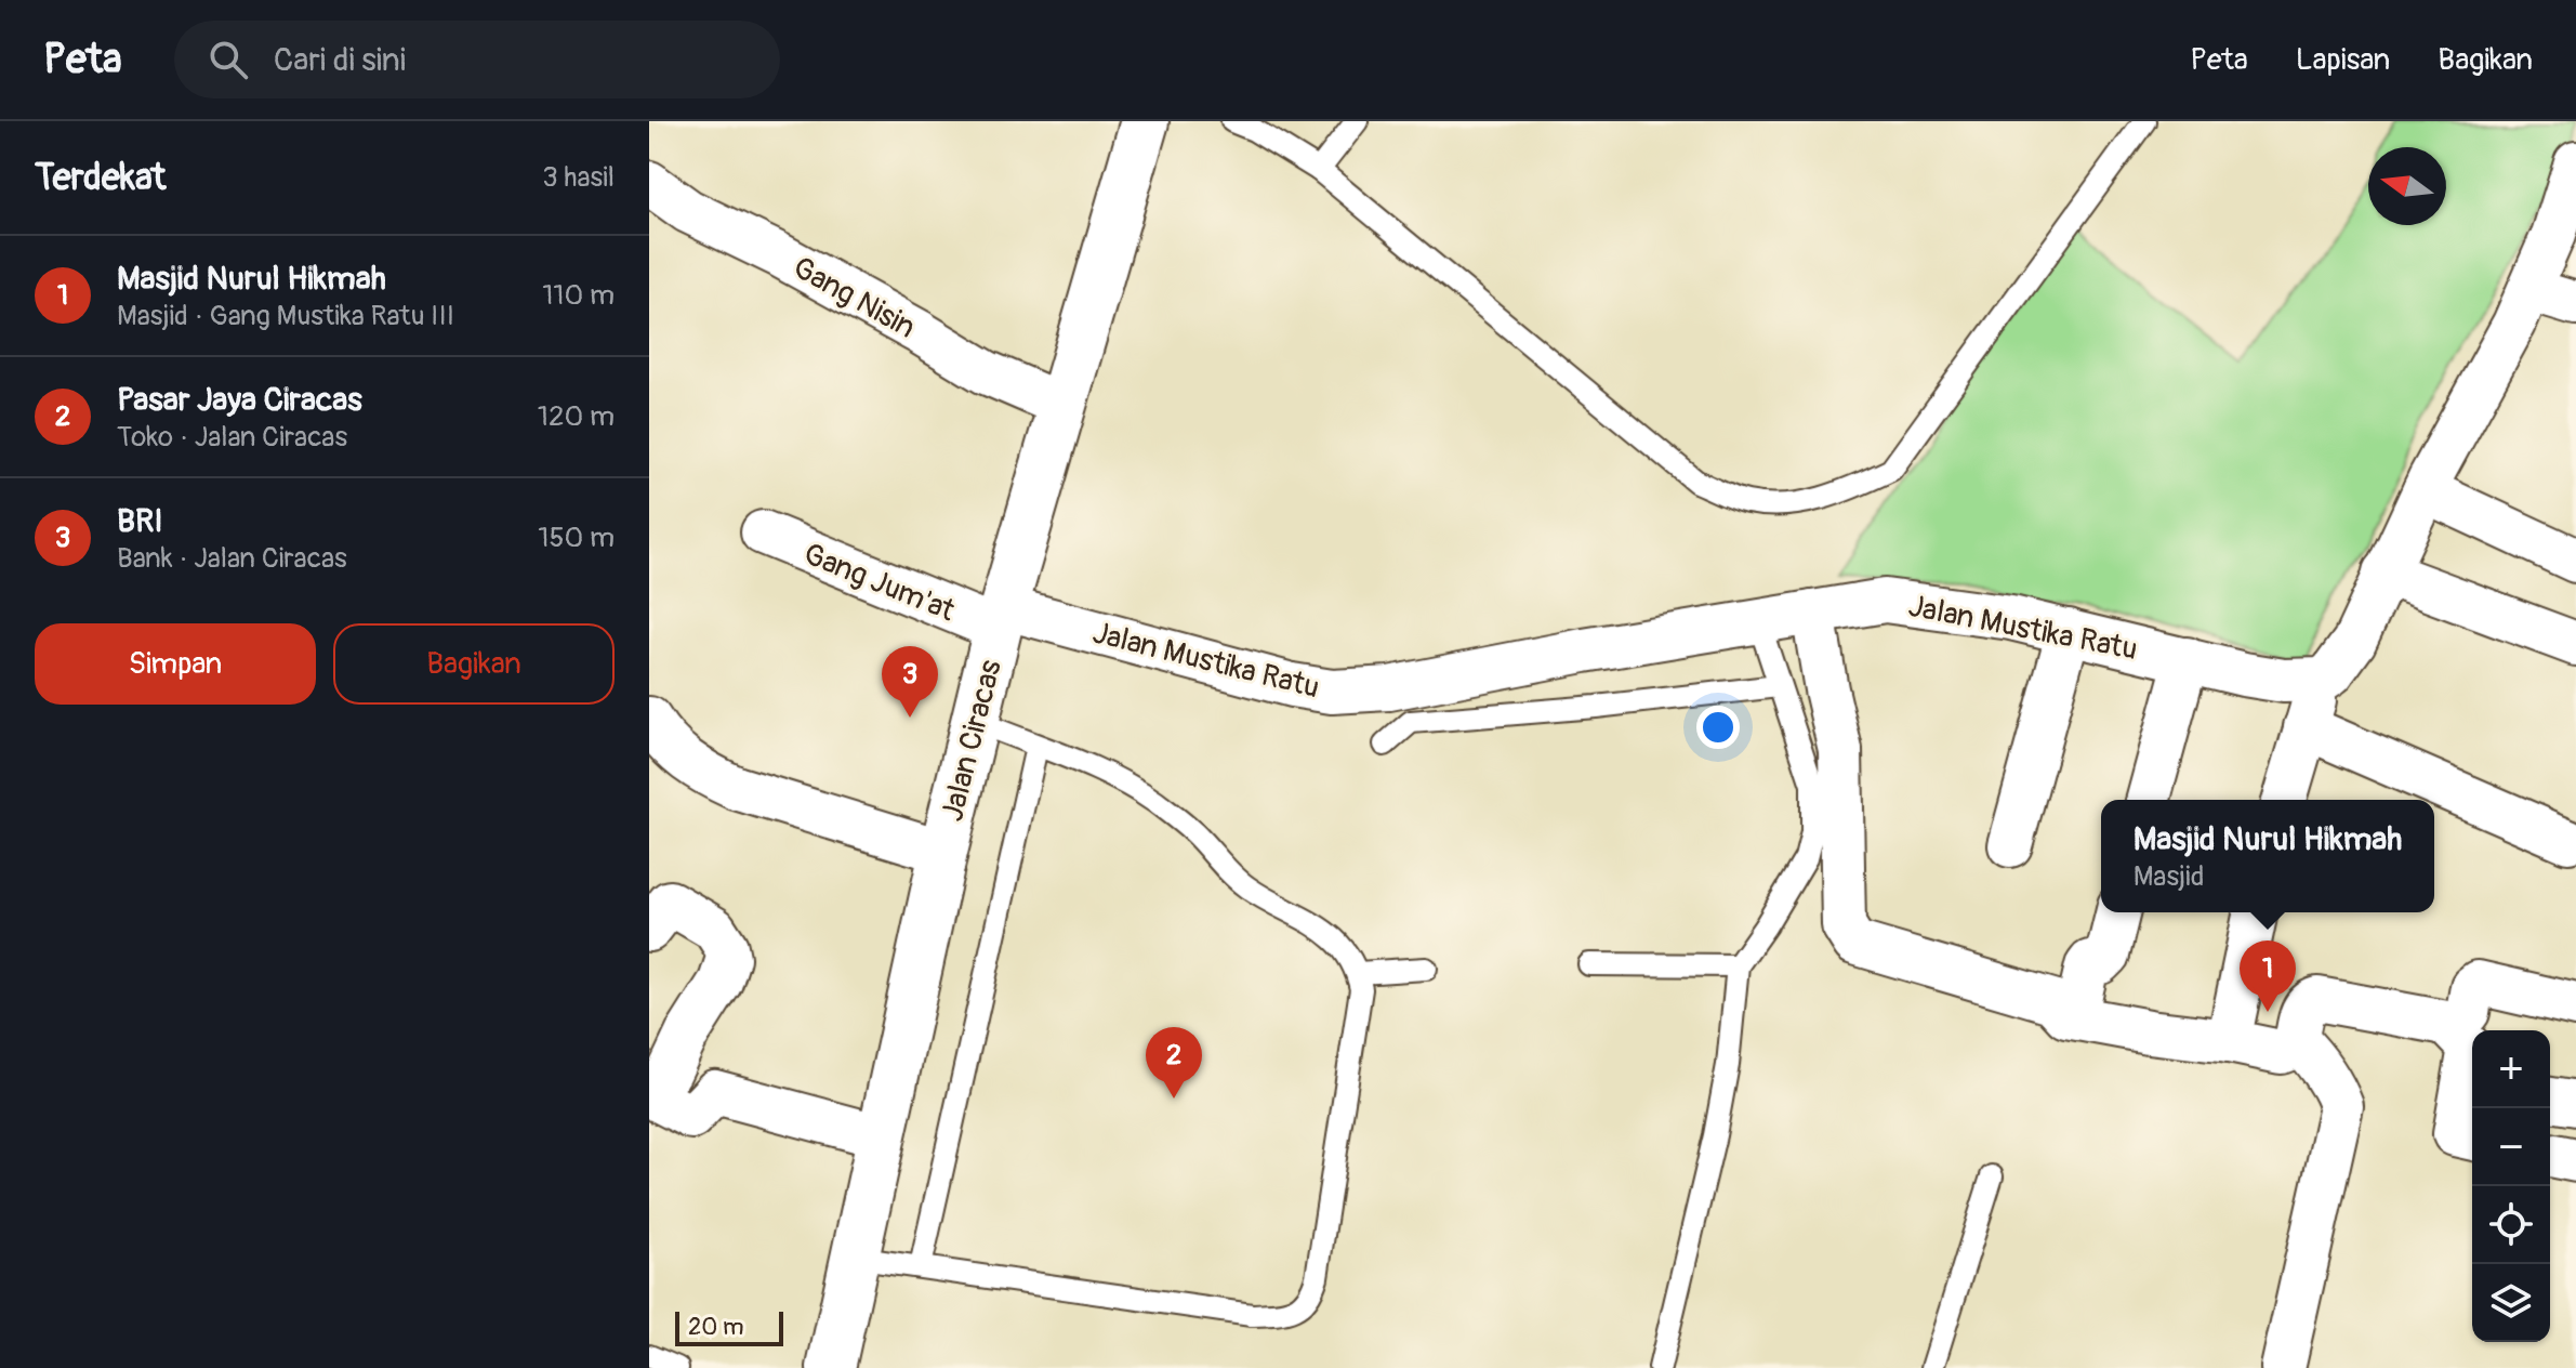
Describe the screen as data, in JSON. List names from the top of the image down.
{
  "streets": {
    "street": [
      "Gang Nisin",
      "Gang Jum'at",
      "Jalan Mustika Ratu",
      "Jalan Ciracas"
    ]
  },
  "crossings": [
    ["Gang Nisin", "Jalan Ciracas"],
    ["Gang Jum'at", "Jalan Mustika Ratu"],
    ["Gang Jum'at", "Jalan Ciracas"],
    ["Jalan Mustika Ratu", "Jalan Ciracas"]
  ],
  "scale_bar": "20 m",
  "north": "left",
  "page": {
    "header": "Peta",
    "search": "Cari di sini",
    "nav": ["Peta", "Lapisan", "Bagikan"],
    "heading": ["Terdekat", "3 hasil"],
    "list": [
      {
        "mark": "1",
        "name": "Masjid Nurul Hikmah",
        "note": "Masjid · Gang Mustika Ratu III",
        "value": "110 m"
      },
      {
        "mark": "2",
        "name": "Pasar Jaya Ciracas",
        "note": "Toko · Jalan Ciracas",
        "value": "120 m"
      },
      {
        "mark": "3",
        "name": "BRI",
        "note": "Bank · Jalan Ciracas",
        "value": "150 m"
      }
    ],
    "buttons": ["Simpan", "Bagikan"],
    "pins": ["3", "1", "2"],
    "popup": ["Masjid Nurul Hikmah", "Masjid"],
    "map_buttons": ["+", "−"],
    "scale": "20 m"
  }
}
